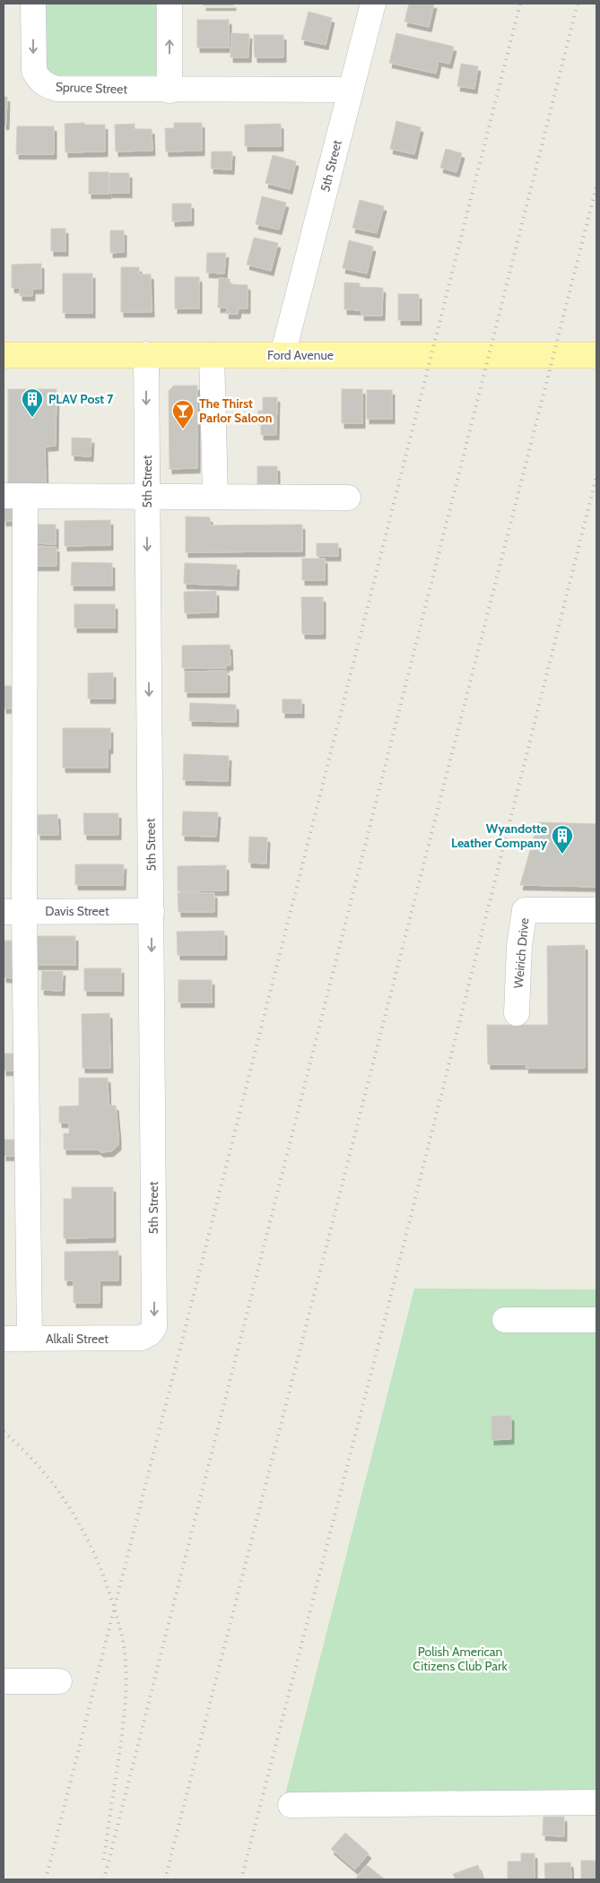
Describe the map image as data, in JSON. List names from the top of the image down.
{
  "streets": {
    "main road": ["Ford Avenue"],
    "street": [
      "Spruce Street",
      "5th Street",
      "Davis Street",
      "Weirich Drive",
      "Alkali Street"
    ]
  },
  "crossings": [
    ["Spruce Street", "5th Street"],
    ["5th Street", "Ford Avenue"],
    ["5th Street", "Davis Street"],
    ["5th Street", "Alkali Street"]
  ],
  "parks": ["Polish American Citizens Club Park"],
  "places": {
    "building": ["PLAV Post 7", "Wyandotte Leather Company"],
    "bar": ["The Thirst Parlor Saloon"]
  }
}
